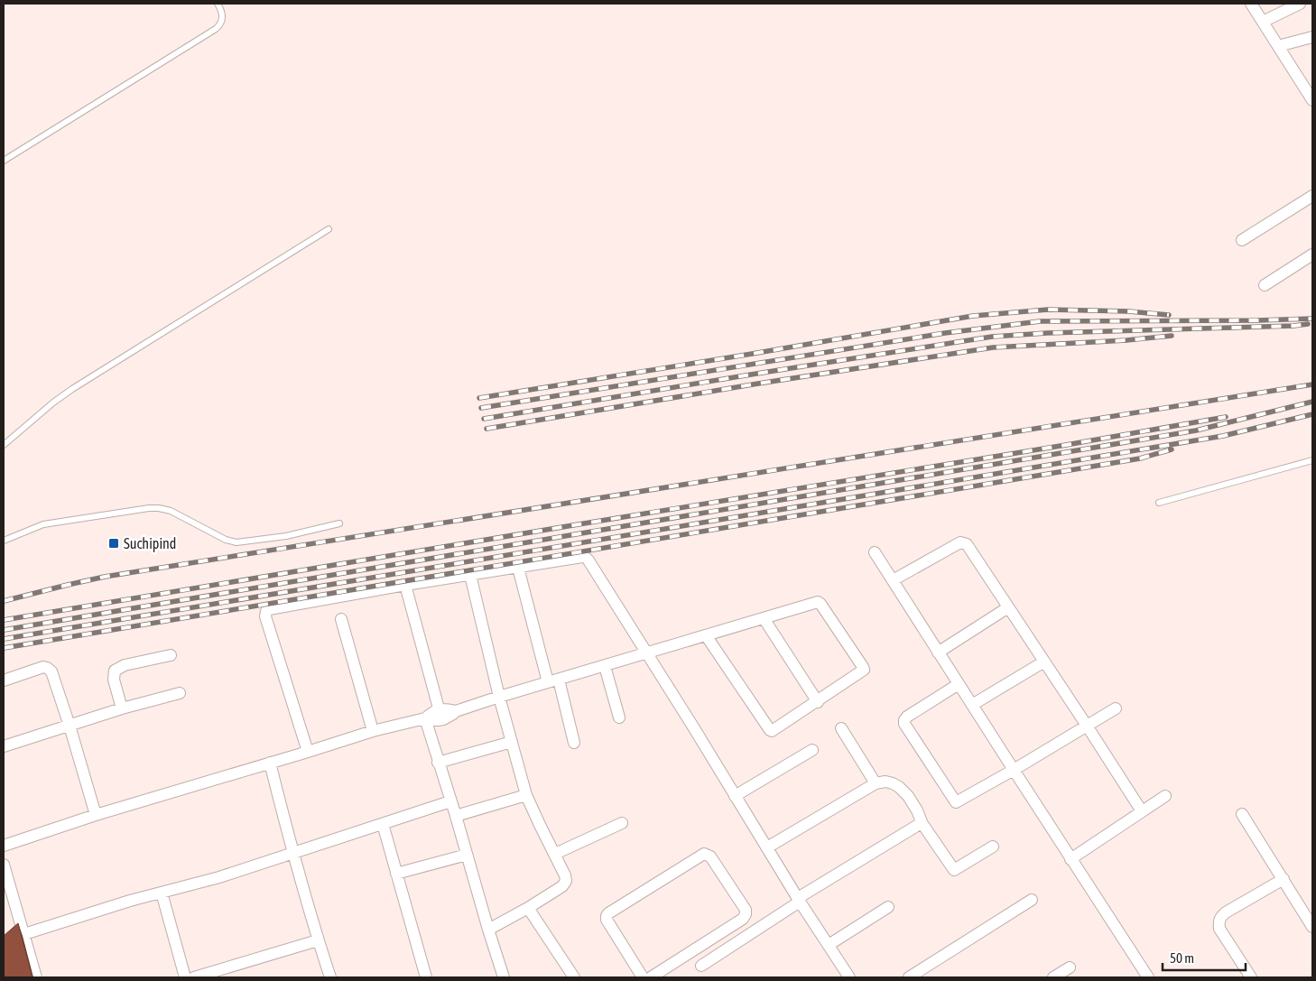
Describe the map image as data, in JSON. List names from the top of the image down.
{
  "places": {
    "transit": ["Suchipind"]
  },
  "scale_bar": "50 m"
}
